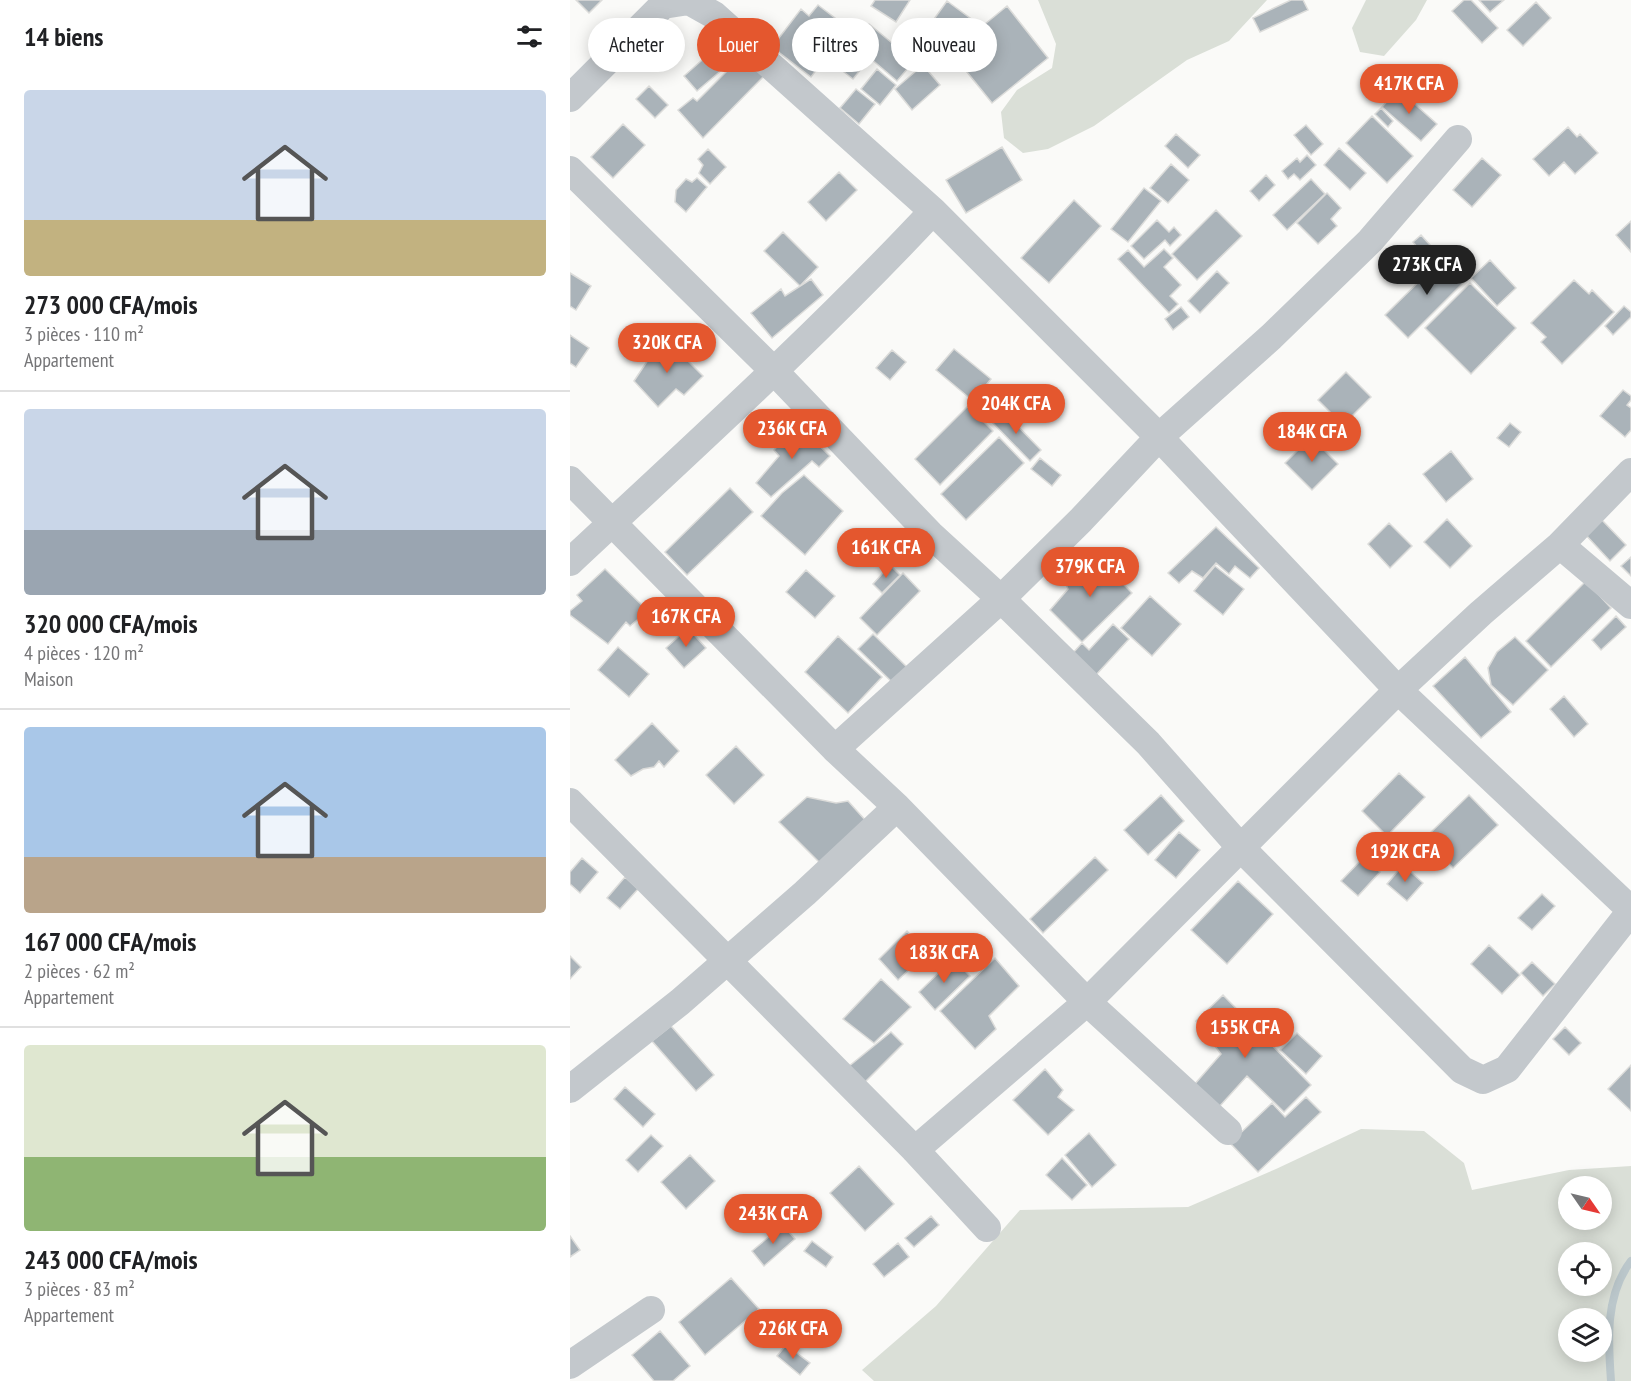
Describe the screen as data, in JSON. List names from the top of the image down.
{
  "north": "bottom right",
  "page": {
    "heading": "14 biens",
    "chip": [
      "Acheter",
      "Louer",
      "Filtres",
      "Nouveau"
    ],
    "price": [
      "417K CFA",
      "273K CFA",
      "320K CFA",
      "204K CFA",
      "236K CFA",
      "184K CFA",
      "161K CFA",
      "379K CFA",
      "167K CFA",
      "192K CFA",
      "183K CFA",
      "155K CFA",
      "243K CFA",
      "226K CFA"
    ],
    "list": [
      {
        "name": "273 000 CFA/mois",
        "note": "3 pièces · 110 m² · Appartement"
      },
      {
        "name": "320 000 CFA/mois",
        "note": "4 pièces · 120 m² · Maison"
      },
      {
        "name": "167 000 CFA/mois",
        "note": "2 pièces · 62 m² · Appartement"
      },
      {
        "name": "243 000 CFA/mois",
        "note": "3 pièces · 83 m² · Appartement"
      }
    ]
  }
}
